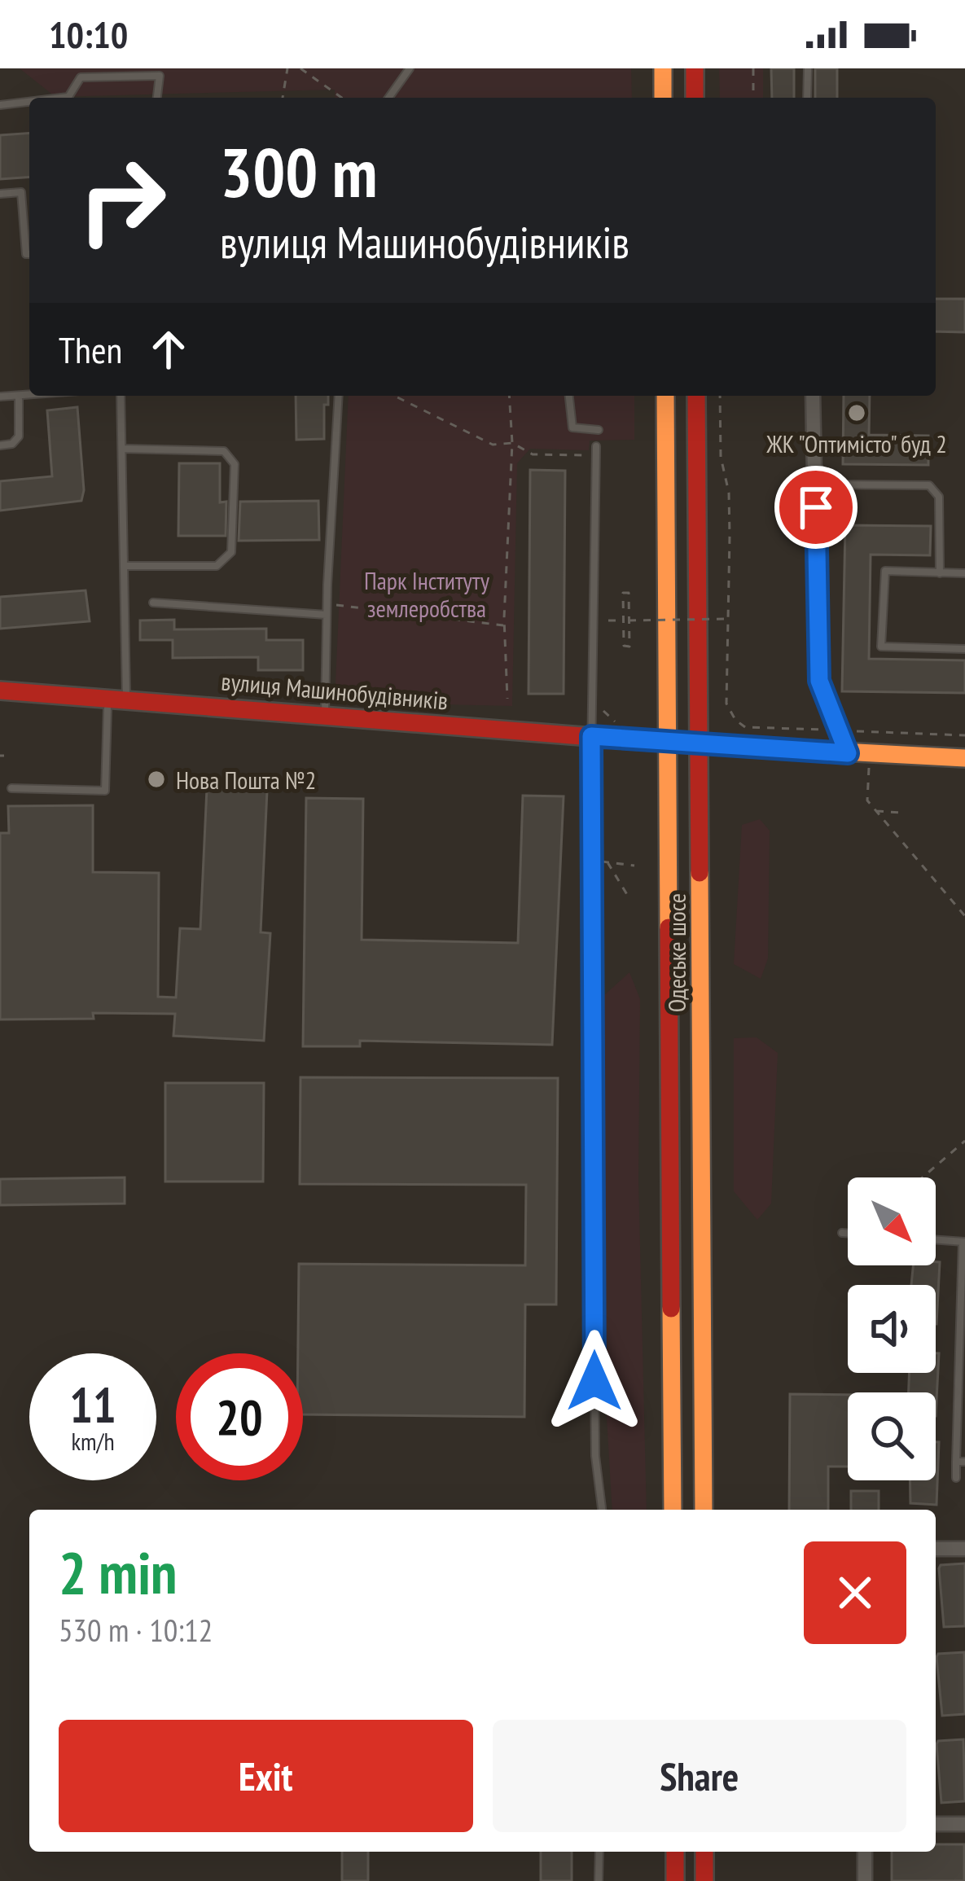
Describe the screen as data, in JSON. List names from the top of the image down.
{
  "streets": {
    "main road": ["вулиця Машинобудівників", "Одеське шосе"]
  },
  "crossings": [
    ["вулиця Машинобудівників", "Одеське шосе"]
  ],
  "parks": ["Парк Інституту землеробства"],
  "places": ["ЖК \"Оптимісто\" буд 2", "Нова Пошта №2"],
  "north": "bottom right",
  "page": {
    "status": "10:10",
    "turn": ["300 m", "вулиця Машинобудівників"],
    "then": "Then",
    "speed": "11 km/h",
    "limit": "20",
    "heading": ["2 min", "530 m · 10:12"],
    "buttons": ["Exit", "Share"]
  }
}
